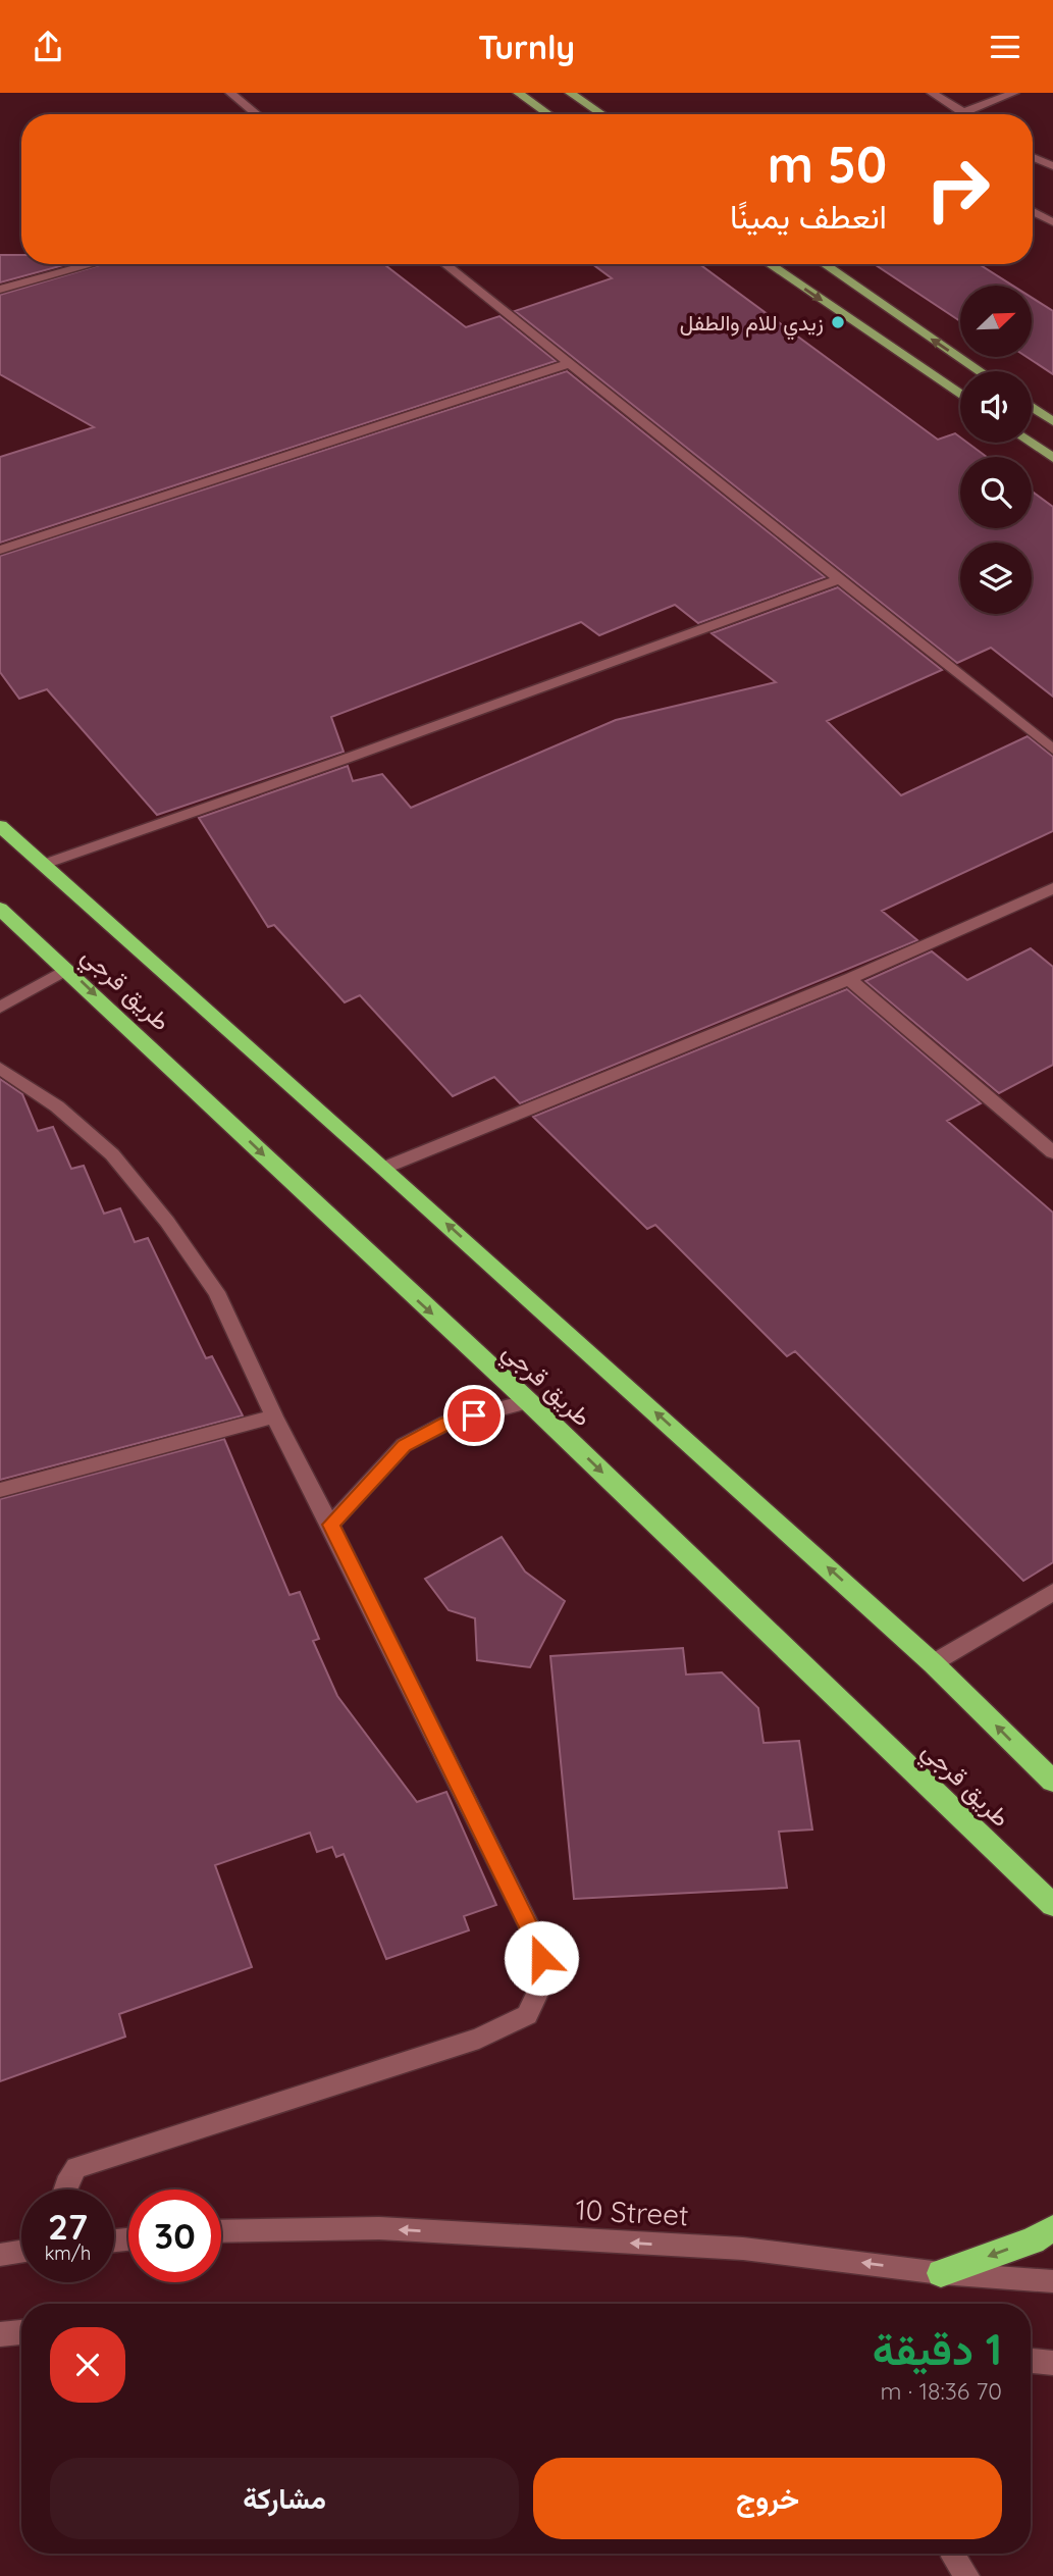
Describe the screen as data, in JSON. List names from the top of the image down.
{
  "streets": {
    "highway": ["طريق قرجي"],
    "street": ["10 Street"]
  },
  "one_way": ["10 Street"],
  "places": ["زيدي للام والطفل"],
  "north": "top right",
  "page": {
    "header": "Turnly",
    "turn": ["50 m", "انعطف يمينًا"],
    "speed": "27 km/h",
    "limit": "30",
    "heading": ["1 دقيقة", "70 m · 18:36"],
    "buttons": ["خروج", "مشاركة"]
  }
}
